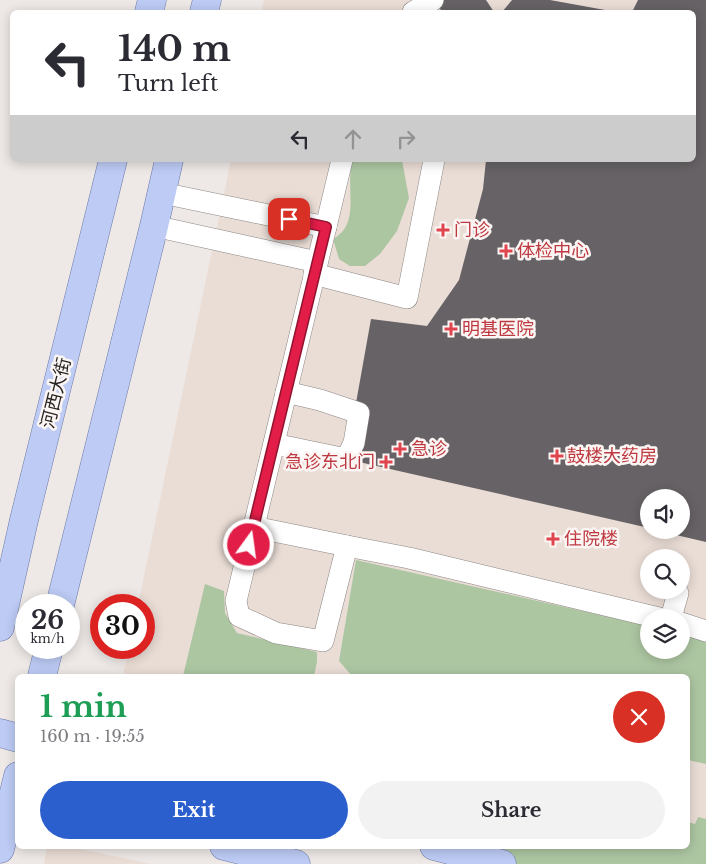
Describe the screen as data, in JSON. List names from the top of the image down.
{
  "streets": {
    "main road": ["河西大街"]
  },
  "places": {
    "health": [
      "门诊",
      "体检中心",
      "明基医院",
      "急诊",
      "鼓楼大药房",
      "急诊东北门",
      "住院楼"
    ]
  },
  "page": {
    "turn": ["140 m", "Turn left"],
    "speed": "26 km/h",
    "limit": "30",
    "heading": ["1 min", "160 m · 19:55"],
    "buttons": ["Exit", "Share"]
  }
}
